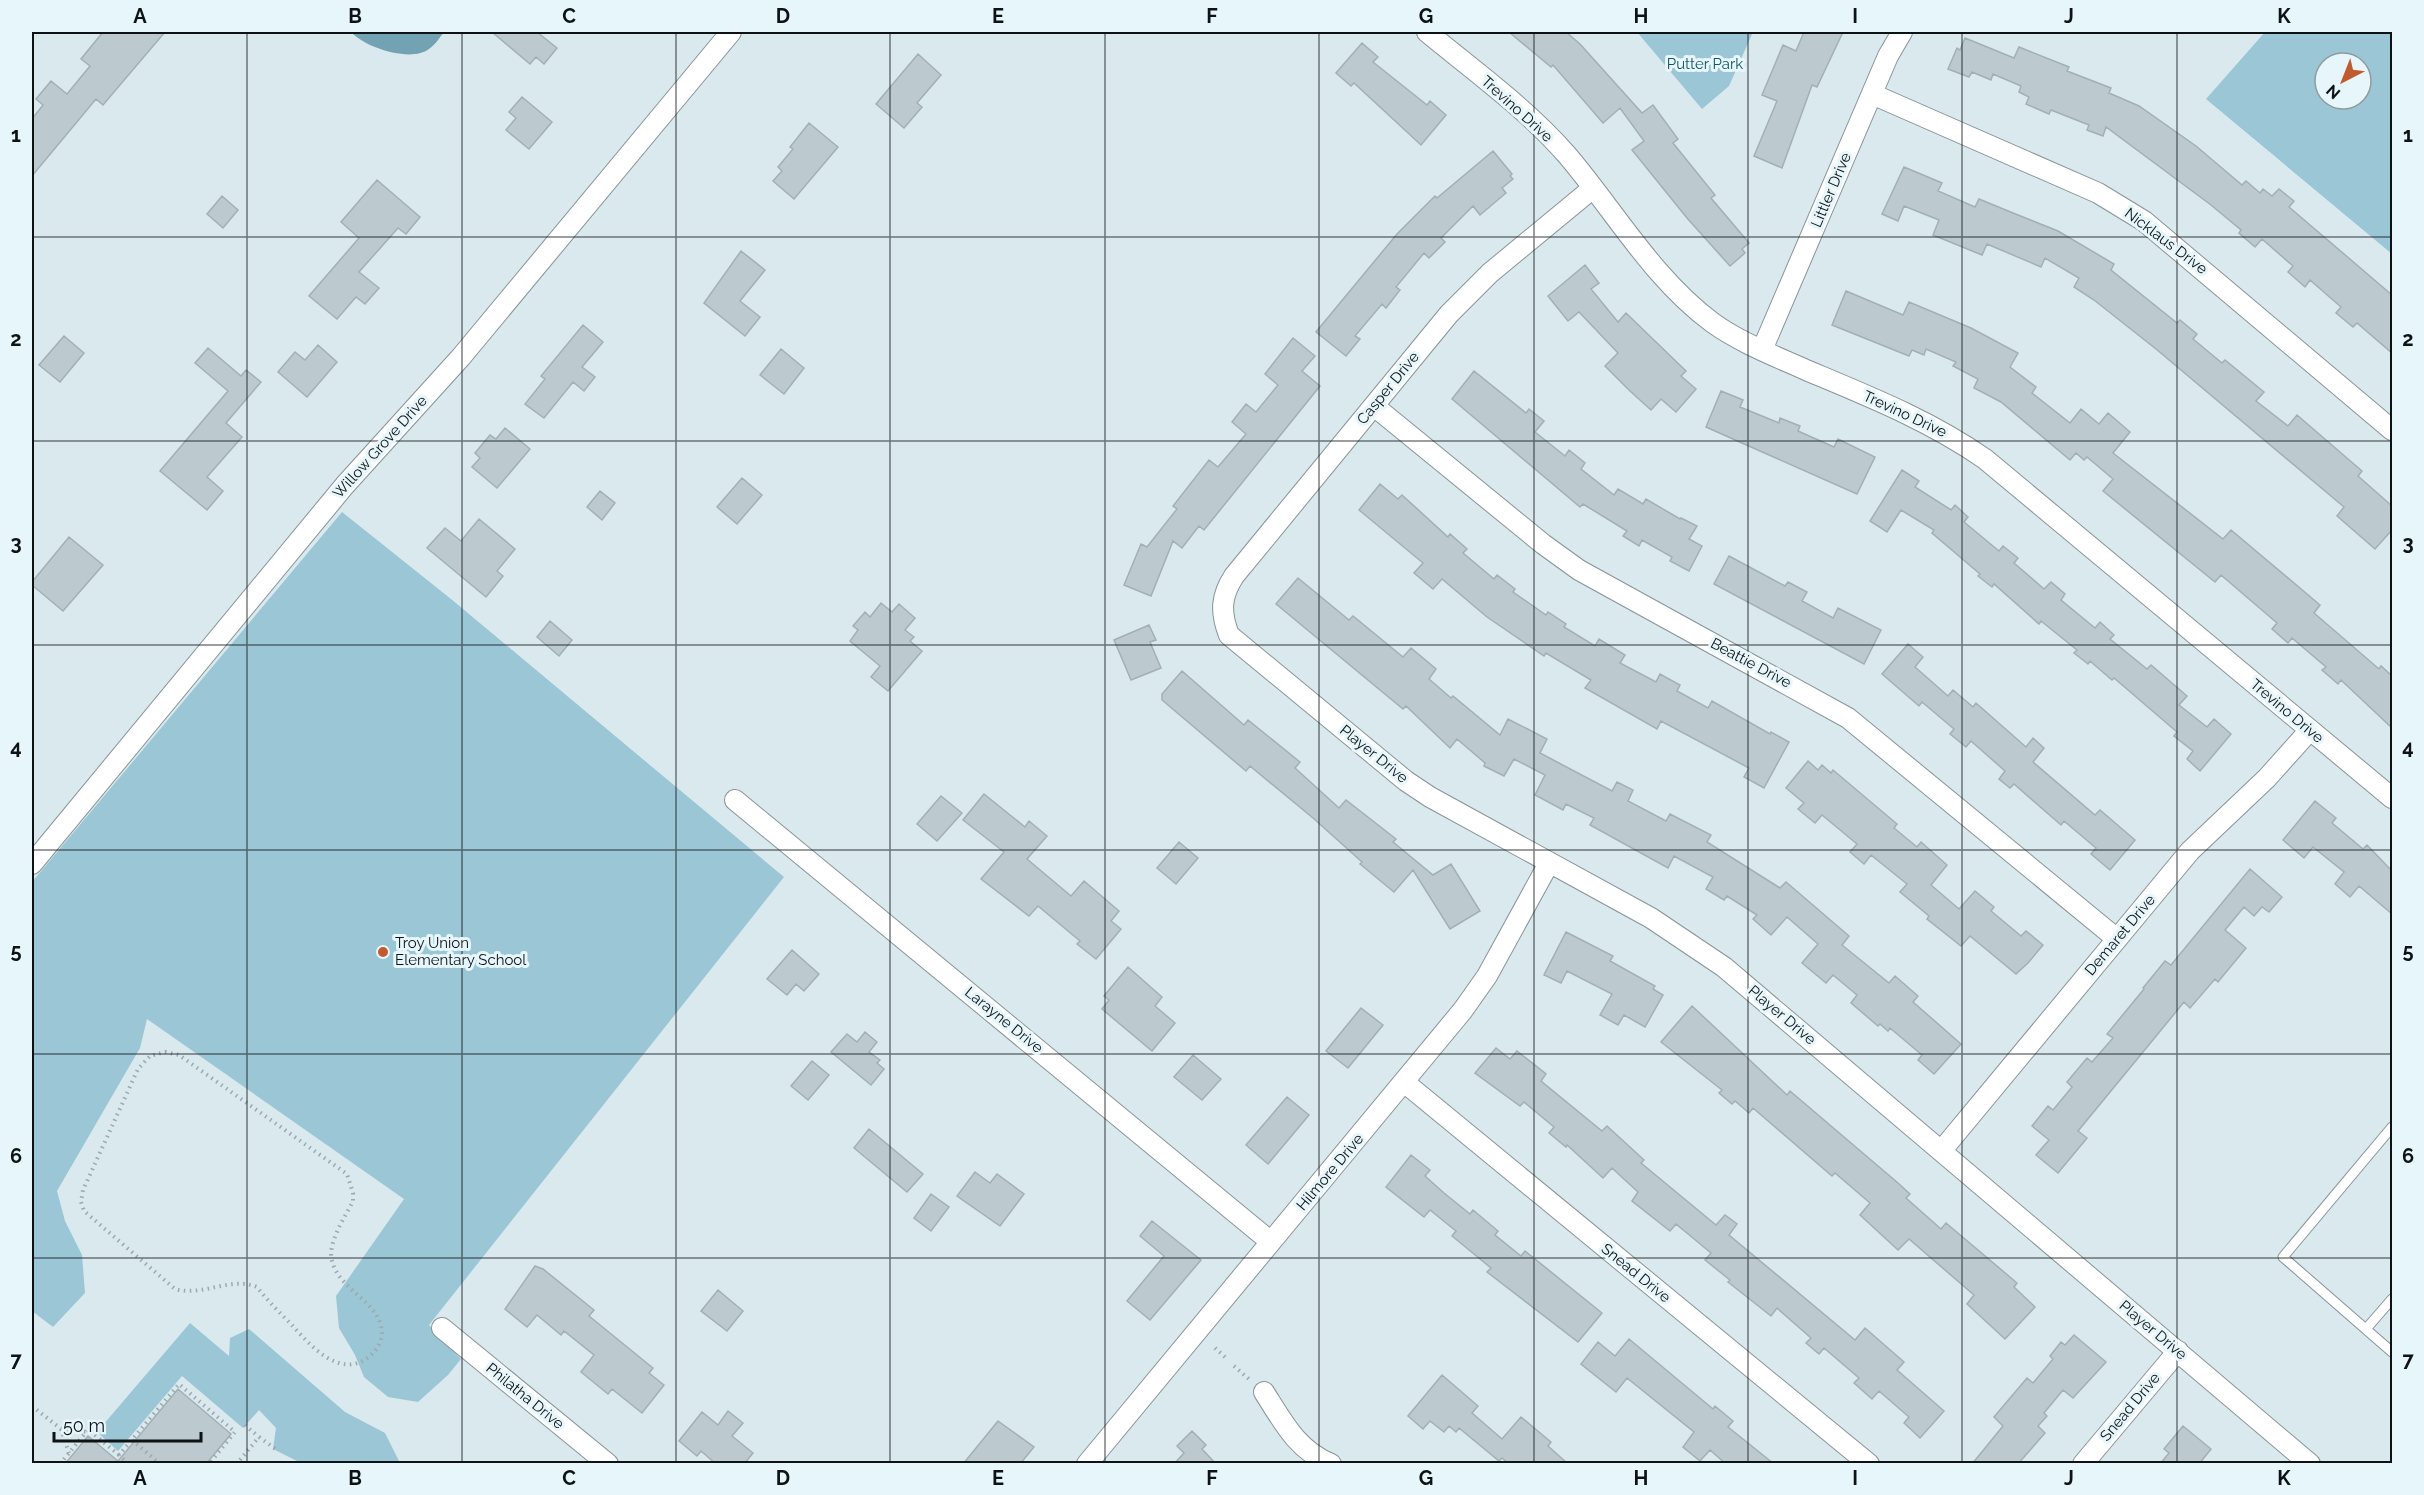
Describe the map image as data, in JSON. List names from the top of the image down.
{
  "streets": {
    "street": [
      "Trevino Drive",
      "Littler Drive",
      "Nicklaus Drive",
      "Casper Drive",
      "Willow Grove Drive",
      "Beattie Drive",
      "Player Drive",
      "Demaret Drive",
      "Larayne Drive",
      "Hilmore Drive",
      "Snead Drive",
      "Philatha Drive"
    ]
  },
  "crossings": [
    ["Trevino Drive", "Littler Drive"],
    ["Trevino Drive", "Casper Drive"],
    ["Trevino Drive", "Demaret Drive"],
    ["Littler Drive", "Nicklaus Drive"],
    ["Casper Drive", "Beattie Drive"],
    ["Casper Drive", "Player Drive"],
    ["Beattie Drive", "Demaret Drive"],
    ["Player Drive", "Demaret Drive"],
    ["Player Drive", "Hilmore Drive"],
    ["Player Drive", "Snead Drive"],
    ["Larayne Drive", "Hilmore Drive"],
    ["Hilmore Drive", "Snead Drive"]
  ],
  "parks": ["Putter Park"],
  "places": ["Troy Union Elementary School"],
  "scale_bar": "50 m",
  "north": "bottom left",
  "grid": {
    "columns": [
      "A",
      "B",
      "C",
      "D",
      "E",
      "F",
      "G",
      "H",
      "I",
      "J",
      "K"
    ],
    "rows": [
      "1",
      "2",
      "3",
      "4",
      "5",
      "6",
      "7"
    ]
  }
}
